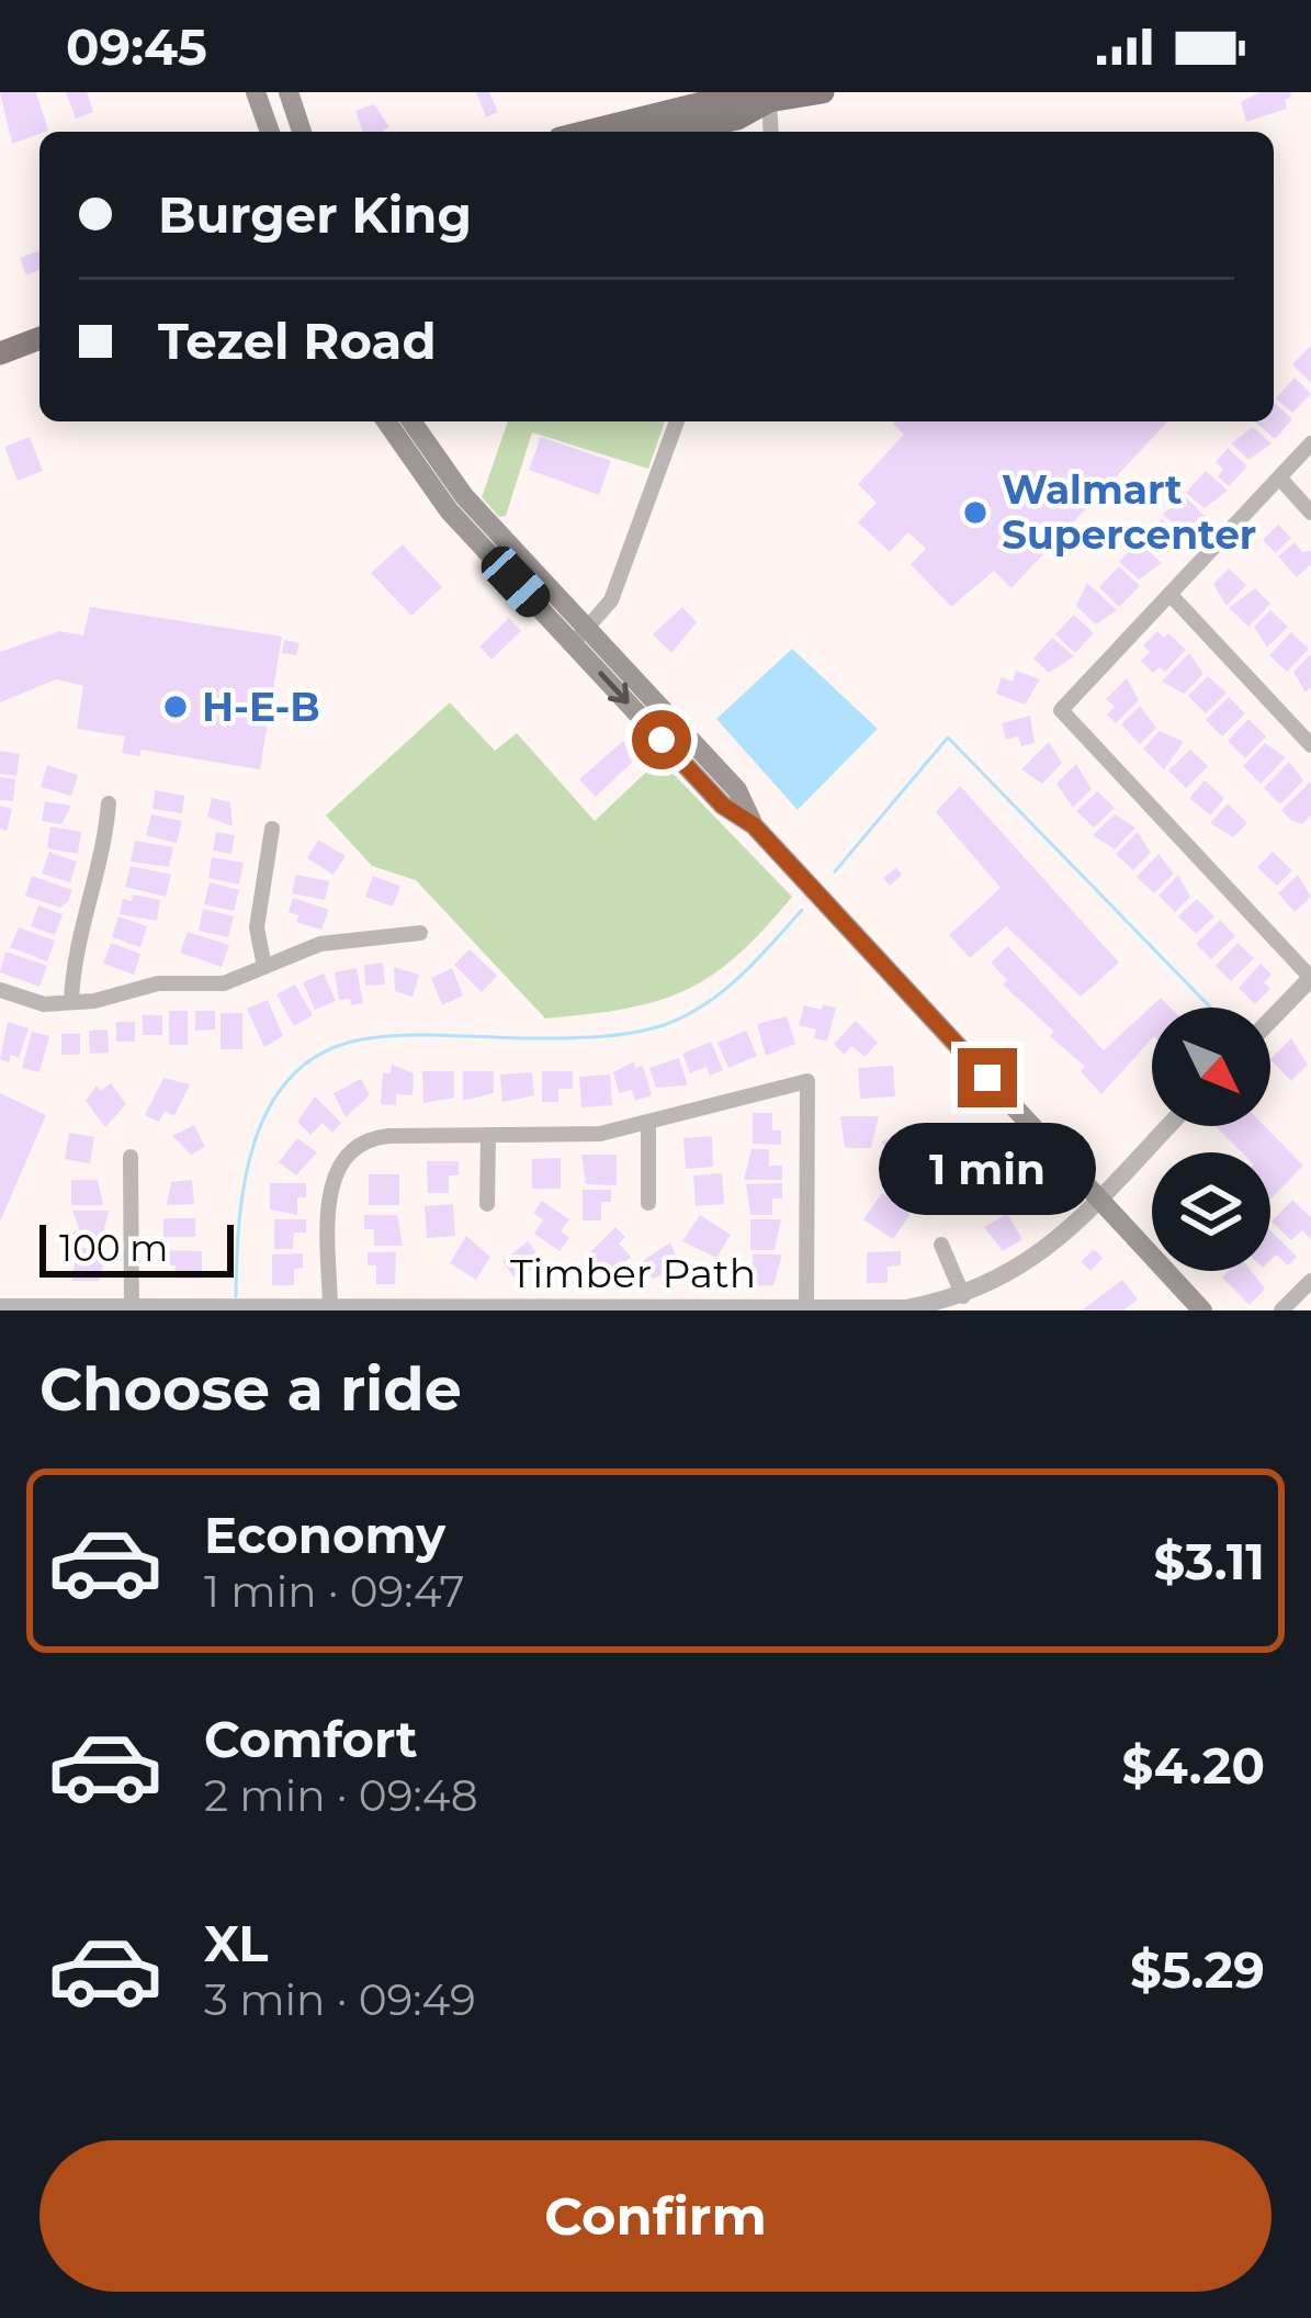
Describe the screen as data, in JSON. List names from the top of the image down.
{
  "streets": {
    "street": ["Timber Path"]
  },
  "places": ["Walmart Supercenter", "H-E-B"],
  "scale_bar": "100 m",
  "north": "bottom right",
  "page": {
    "status": "09:45",
    "banner": ["Burger King", "Tezel Road"],
    "bubble": "1 min",
    "scale": "100 m",
    "heading": "Choose a ride",
    "list": [
      {
        "name": "Economy",
        "note": "1 min · 09:47",
        "value": "$3.11"
      },
      {
        "name": "Comfort",
        "note": "2 min · 09:48",
        "value": "$4.20"
      },
      {
        "name": "XL",
        "note": "3 min · 09:49",
        "value": "$5.29"
      }
    ],
    "buttons": "Confirm"
  }
}
